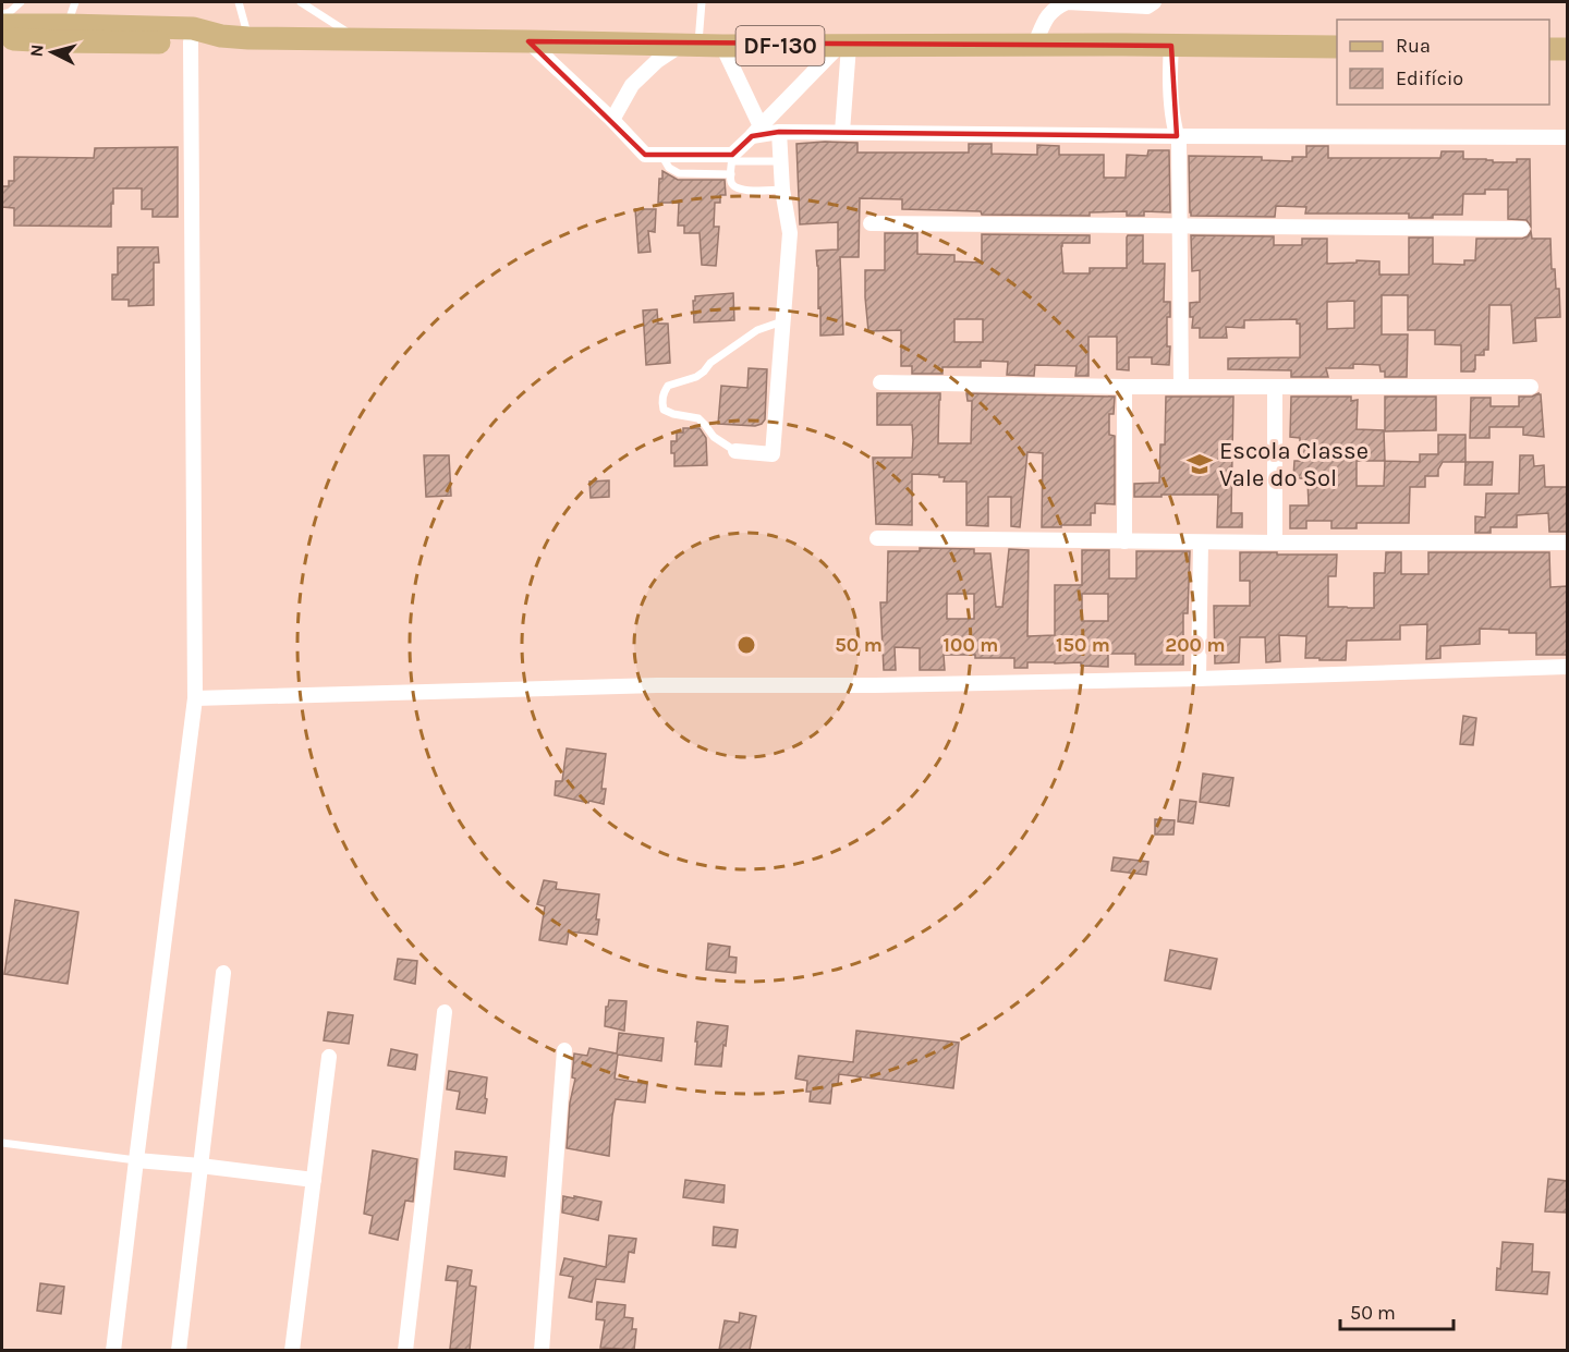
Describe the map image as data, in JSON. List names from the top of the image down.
{
  "streets": {
    "main road": ["DF-130"]
  },
  "places": {
    "school or university": ["Escola Classe Vale do Sol"]
  },
  "legend": ["Rua", "Edifício"],
  "scale_bar": "50 m",
  "north": "left",
  "rings": [
    "50 m",
    "100 m",
    "150 m",
    "200 m"
  ]
}
